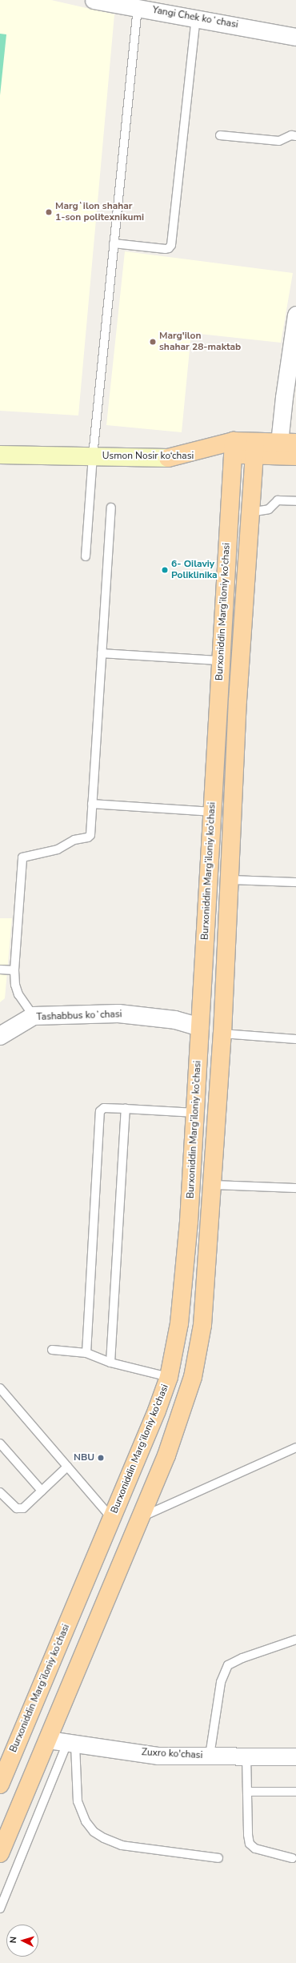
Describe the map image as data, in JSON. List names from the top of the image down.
{
  "streets": {
    "main road": ["Usmon Nosir ko‘chasi", "Burxoniddin Marg’iloniy ko’chasi"],
    "street": ["Yangi Chek koʻchasi", "Tashabbus koʻchasi", "Zuxro ko'chasi"]
  },
  "crossings": [
    ["Usmon Nosir ko‘chasi", "Burxoniddin Marg’iloniy ko’chasi"],
    ["Burxoniddin Marg’iloniy ko’chasi", "Tashabbus koʻchasi"],
    ["Burxoniddin Marg’iloniy ko’chasi", "Zuxro ko'chasi"]
  ],
  "places": [
    "Margʻilon shahar 1-son politexnikumi",
    "Marg'ilon shahar 28-maktab",
    "6- Oilaviy Poliklinika",
    "NBU"
  ],
  "north": "left"
}
